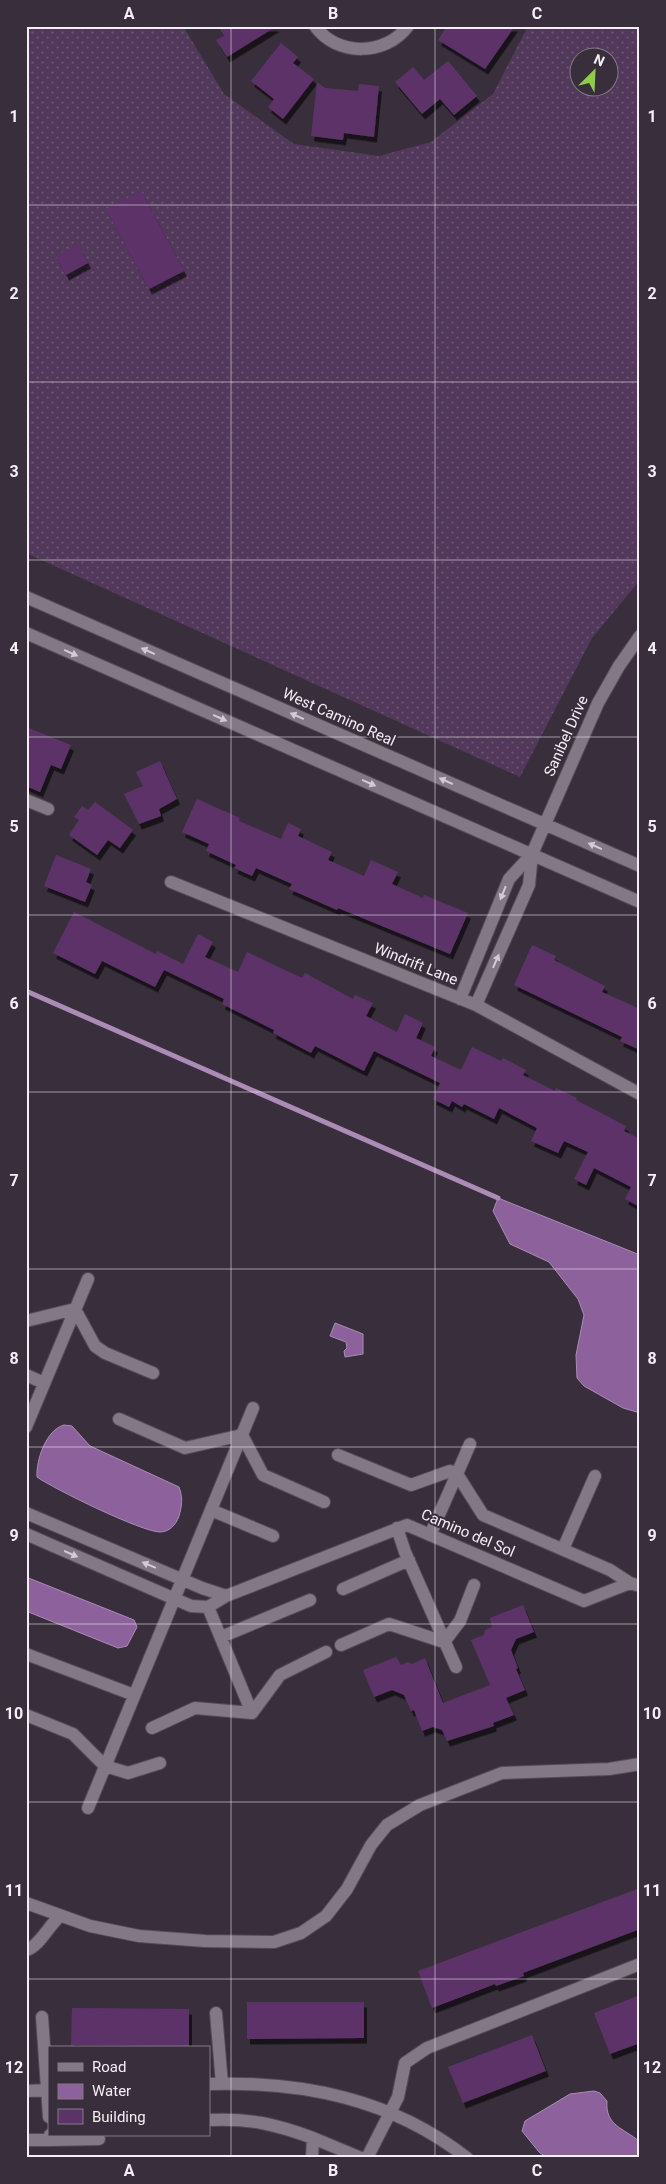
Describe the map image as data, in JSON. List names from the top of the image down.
{
  "streets": {
    "street": [
      "West Camino Real",
      "Sanibel Drive",
      "Windrift Lane",
      "Camino del Sol"
    ]
  },
  "crossings": [
    ["West Camino Real", "Sanibel Drive"],
    ["Sanibel Drive", "Windrift Lane"]
  ],
  "legend": ["Road", "Water", "Building"],
  "north": "top right",
  "grid": {
    "columns": ["A", "B", "C"],
    "rows": [
      "1",
      "2",
      "3",
      "4",
      "5",
      "6",
      "7",
      "8",
      "9",
      "10",
      "11",
      "12"
    ]
  }
}
